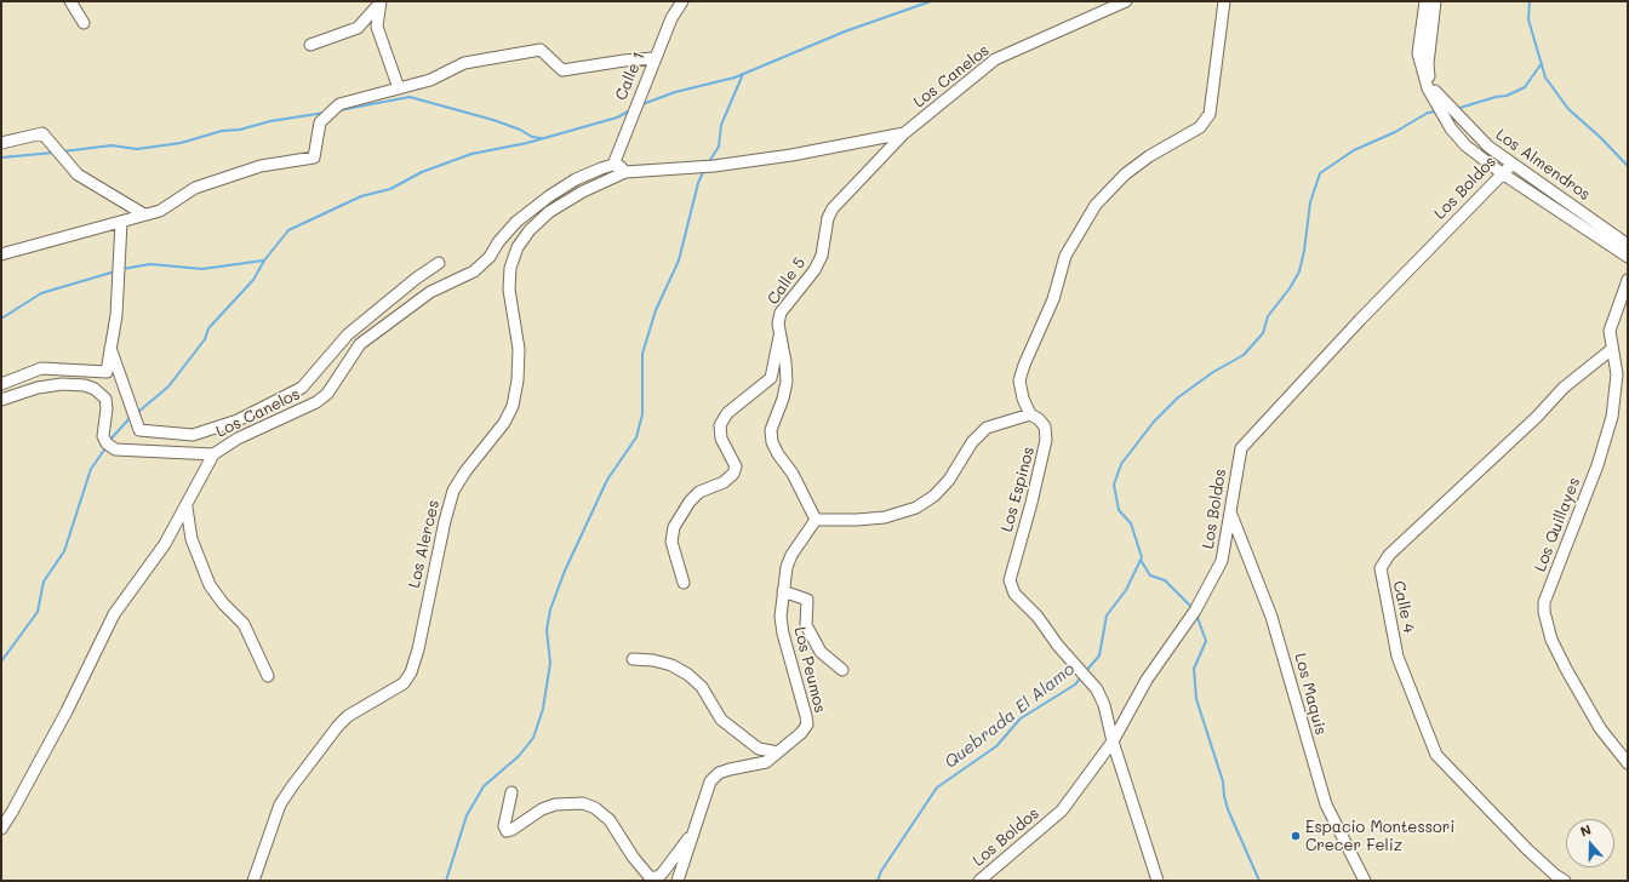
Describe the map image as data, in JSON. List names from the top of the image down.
{
  "streets": {
    "street": [
      "Calle 1",
      "Los Canelos",
      "Los Almendros",
      "Los Boldos",
      "Calle 5",
      "Los Espinos",
      "Los Quillayes",
      "Los Alerces",
      "Calle 4",
      "Los Peumos",
      "Los Maquis"
    ]
  },
  "crossings": [
    ["Calle 1", "Los Canelos"],
    ["Los Canelos", "Calle 5"],
    ["Los Almendros", "Los Boldos"],
    ["Los Boldos", "Los Espinos"],
    ["Los Boldos", "Los Maquis"],
    ["Calle 5", "Los Peumos"],
    ["Los Quillayes", "Calle 4"]
  ],
  "water": ["Quebrada El Alamo"],
  "places": ["Espacio Montessori Crecer Feliz"],
  "north": "top"
}
